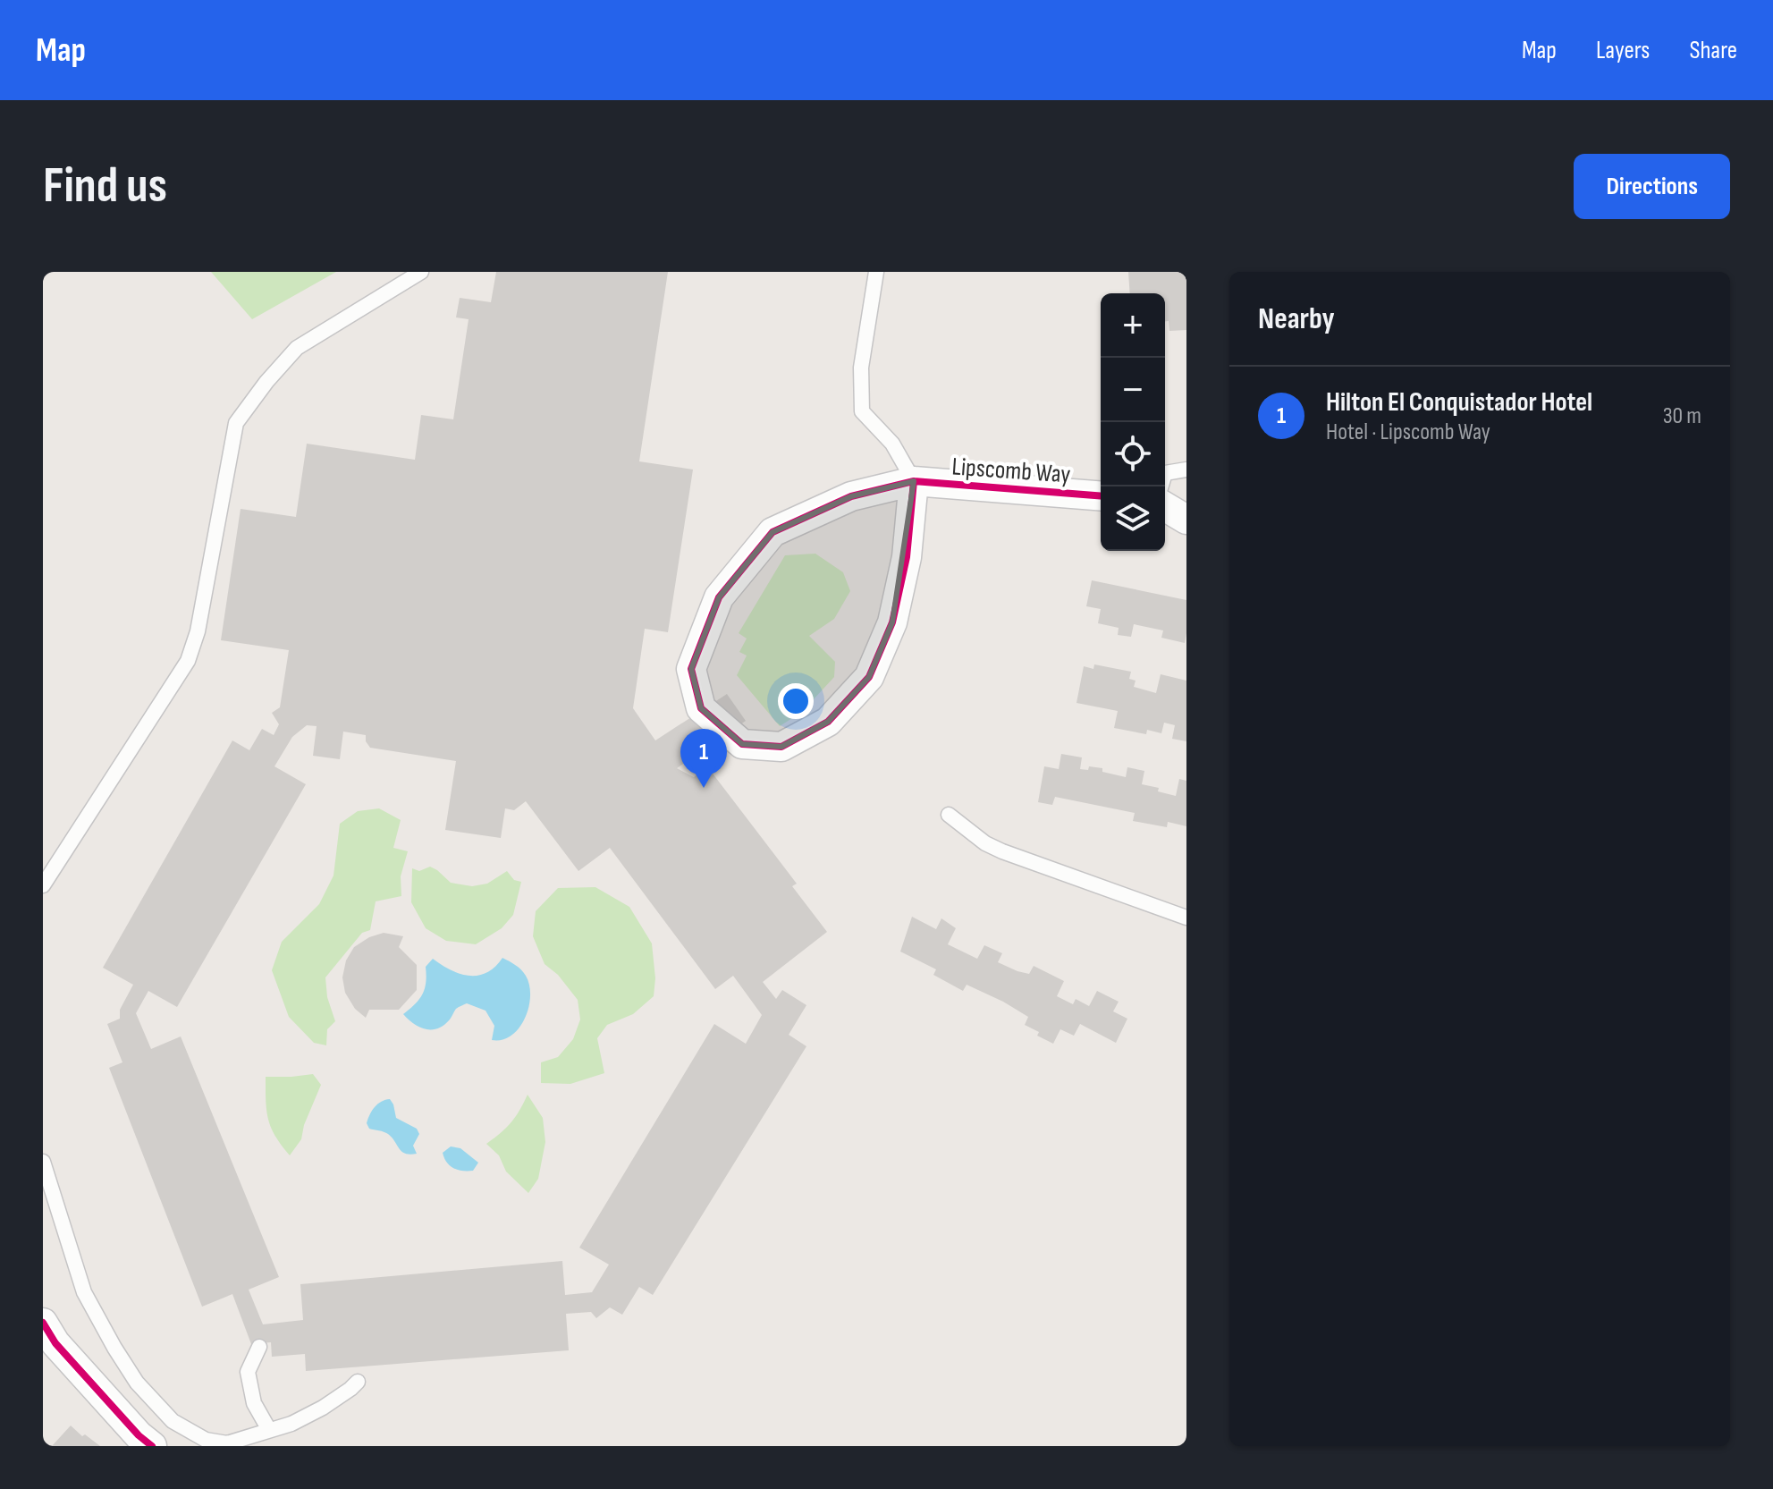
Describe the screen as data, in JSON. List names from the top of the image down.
{
  "streets": {
    "street": ["Lipscomb Way"]
  },
  "page": {
    "header": "Map",
    "nav": ["Map", "Layers", "Share"],
    "buttons": "Directions",
    "title": "Find us",
    "heading": "Nearby",
    "map_buttons": ["+", "−"],
    "list": [
      {
        "mark": "1",
        "name": "Hilton El Conquistador Hotel",
        "note": "Hotel · Lipscomb Way",
        "value": "30 m"
      }
    ],
    "pins": "1"
  }
}
